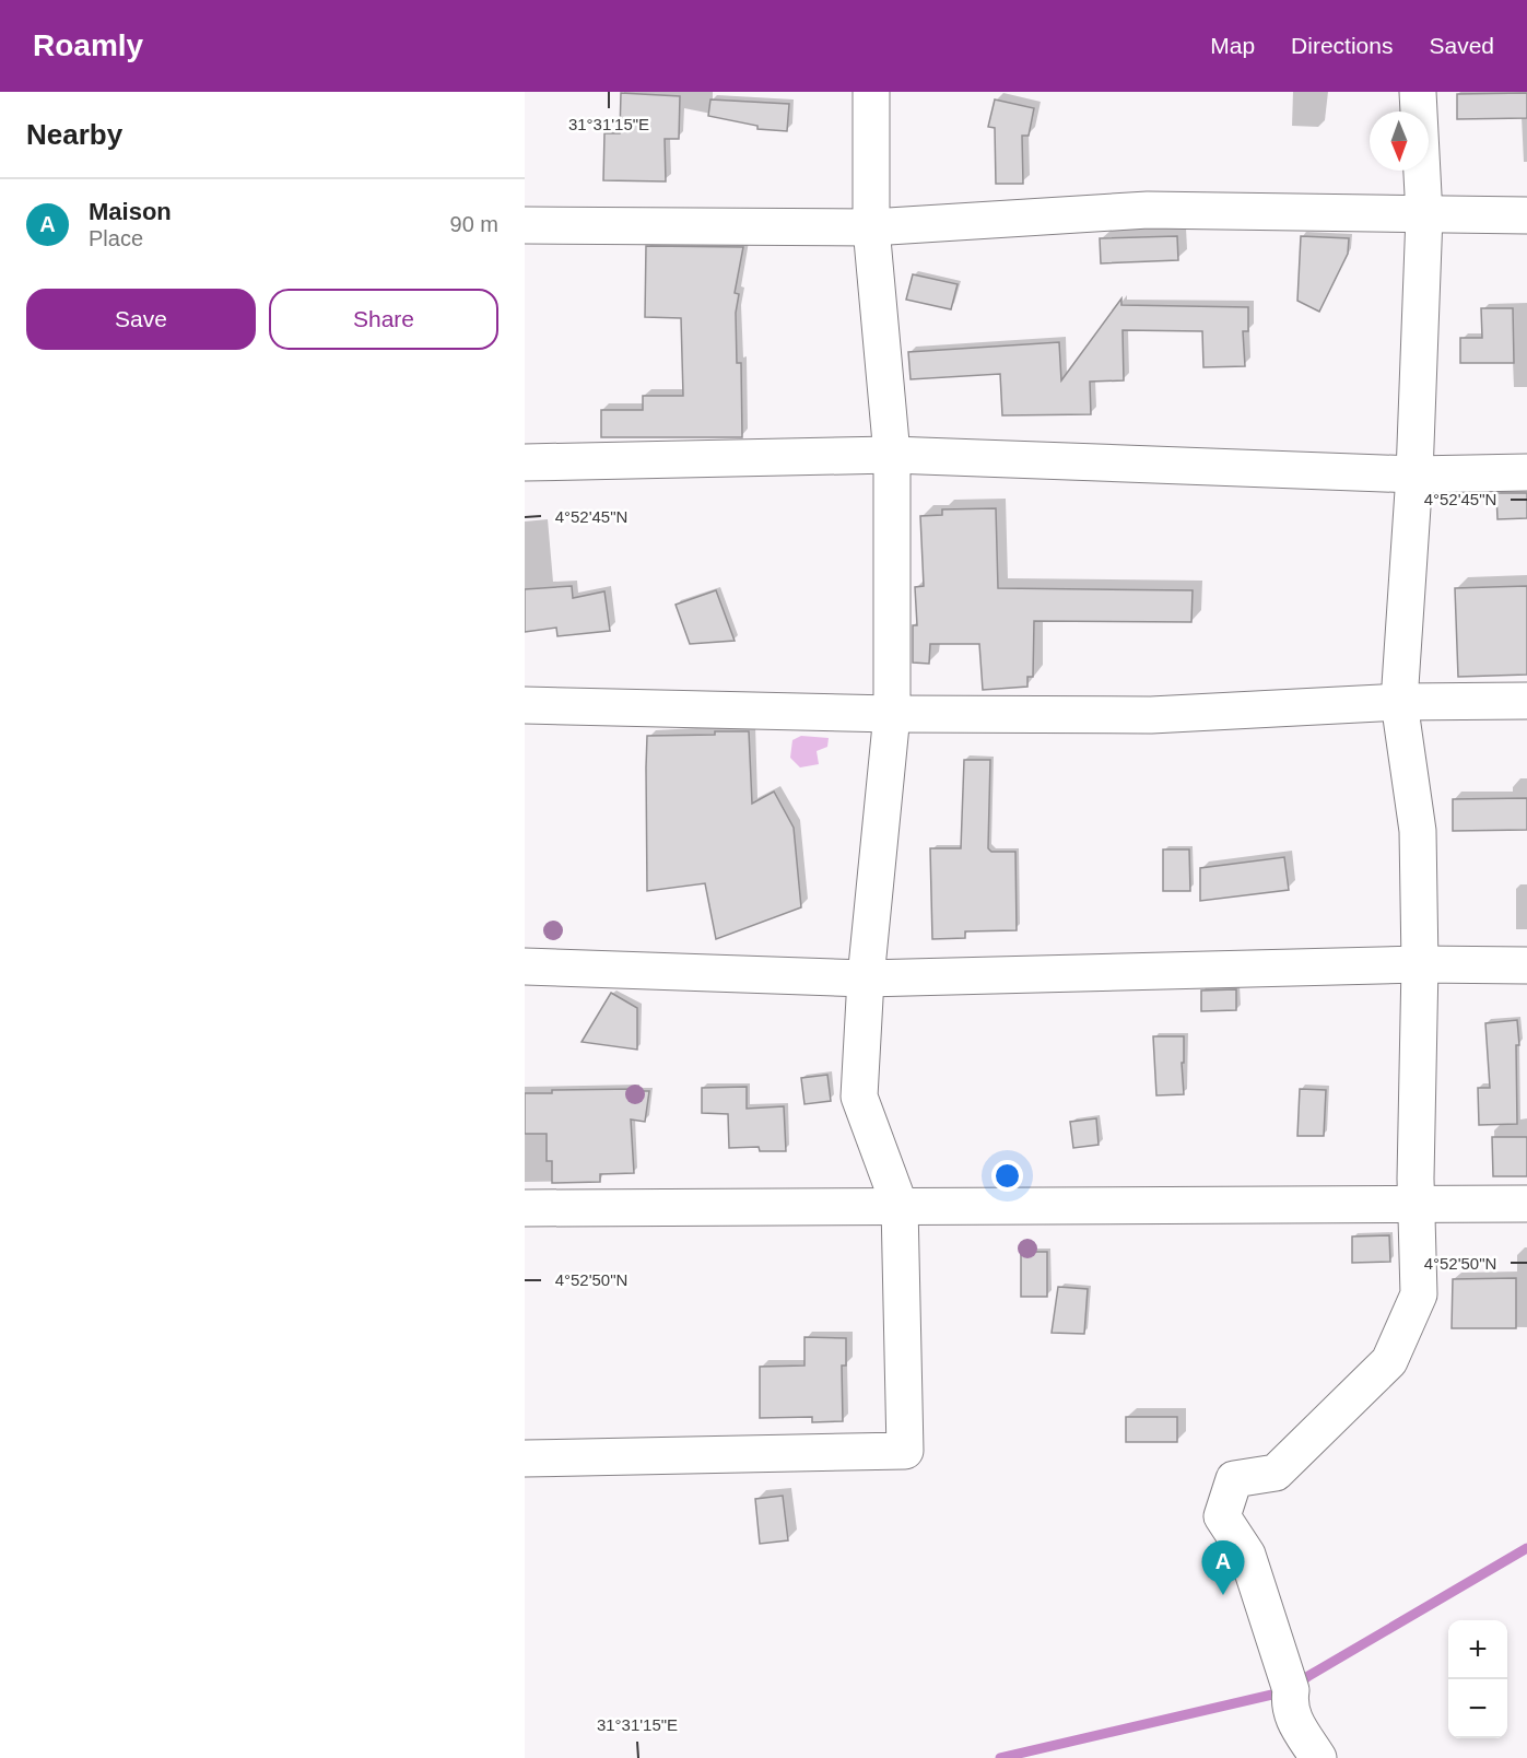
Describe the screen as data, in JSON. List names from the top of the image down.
{
  "north": "bottom",
  "page": {
    "header": "Roamly",
    "nav": ["Map", "Directions", "Saved"],
    "heading": "Nearby",
    "list": [
      {
        "mark": "A",
        "name": "Maison",
        "note": "Place",
        "value": "90 m"
      }
    ],
    "buttons": ["Save", "Share"],
    "pins": "A",
    "map_buttons": ["+", "−"]
  },
  "coordinates": ["31°31'15\"E", "4°52'45\"N", "4°52'50\"N"]
}
